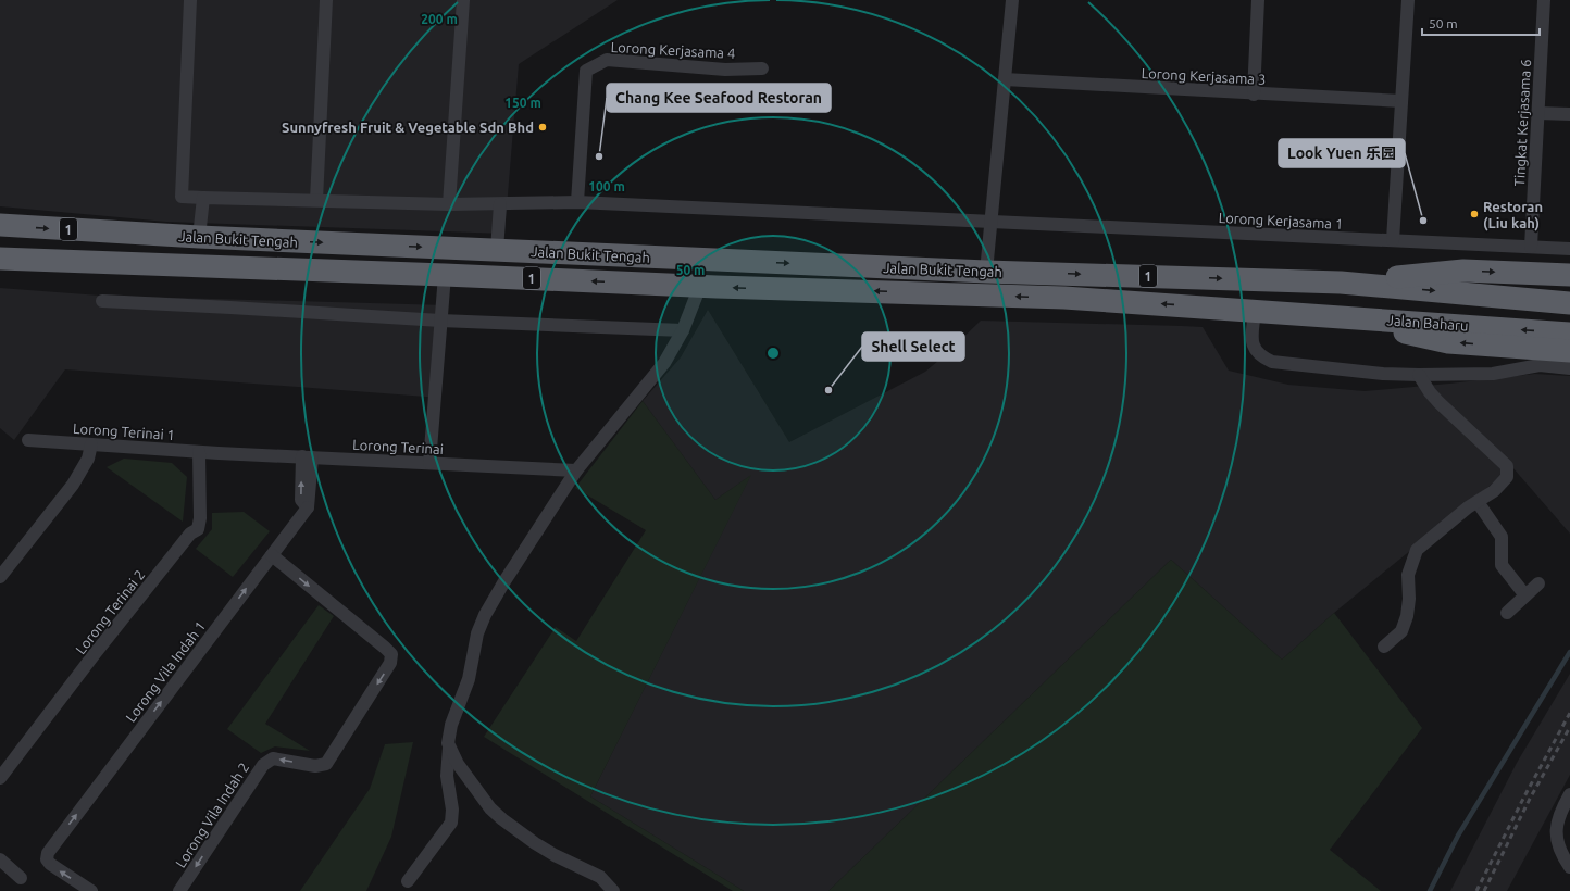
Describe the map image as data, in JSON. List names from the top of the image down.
{
  "streets": {
    "highway": ["1", "Jalan Bukit Tengah", "Jalan Baharu"],
    "street": [
      "Lorong Kerjasama 4",
      "Lorong Kerjasama 3",
      "Tingkat Kerjasama 6",
      "Lorong Kerjasama 1",
      "Lorong Terinai 1",
      "Lorong Terinai",
      "Lorong Terinai 2",
      "Lorong Vila Indah 1",
      "Lorong Vila Indah 2"
    ]
  },
  "crossings": [
    ["Lorong Kerjasama 4", "Lorong Kerjasama 1"],
    ["Tingkat Kerjasama 6", "Lorong Kerjasama 1"],
    ["1", "Jalan Bukit Tengah"],
    ["Jalan Bukit Tengah", "Jalan Baharu"],
    ["Lorong Terinai 1", "Lorong Terinai"],
    ["Lorong Terinai 1", "Lorong Terinai 2"],
    ["Lorong Terinai", "Lorong Vila Indah 1"],
    ["Lorong Vila Indah 1", "Lorong Vila Indah 2"]
  ],
  "one_way": ["Lorong Vila Indah 1"],
  "places": [
    "Sunnyfresh Fruit & Vegetable Sdn Bhd",
    "Chang Kee Seafood Restoran",
    "Restoran (Liu kah)",
    "Look Yuen 乐园",
    "Shell Select"
  ],
  "scale_bar": "50 m",
  "rings": [
    "200 m",
    "150 m",
    "100 m",
    "50 m"
  ]
}
